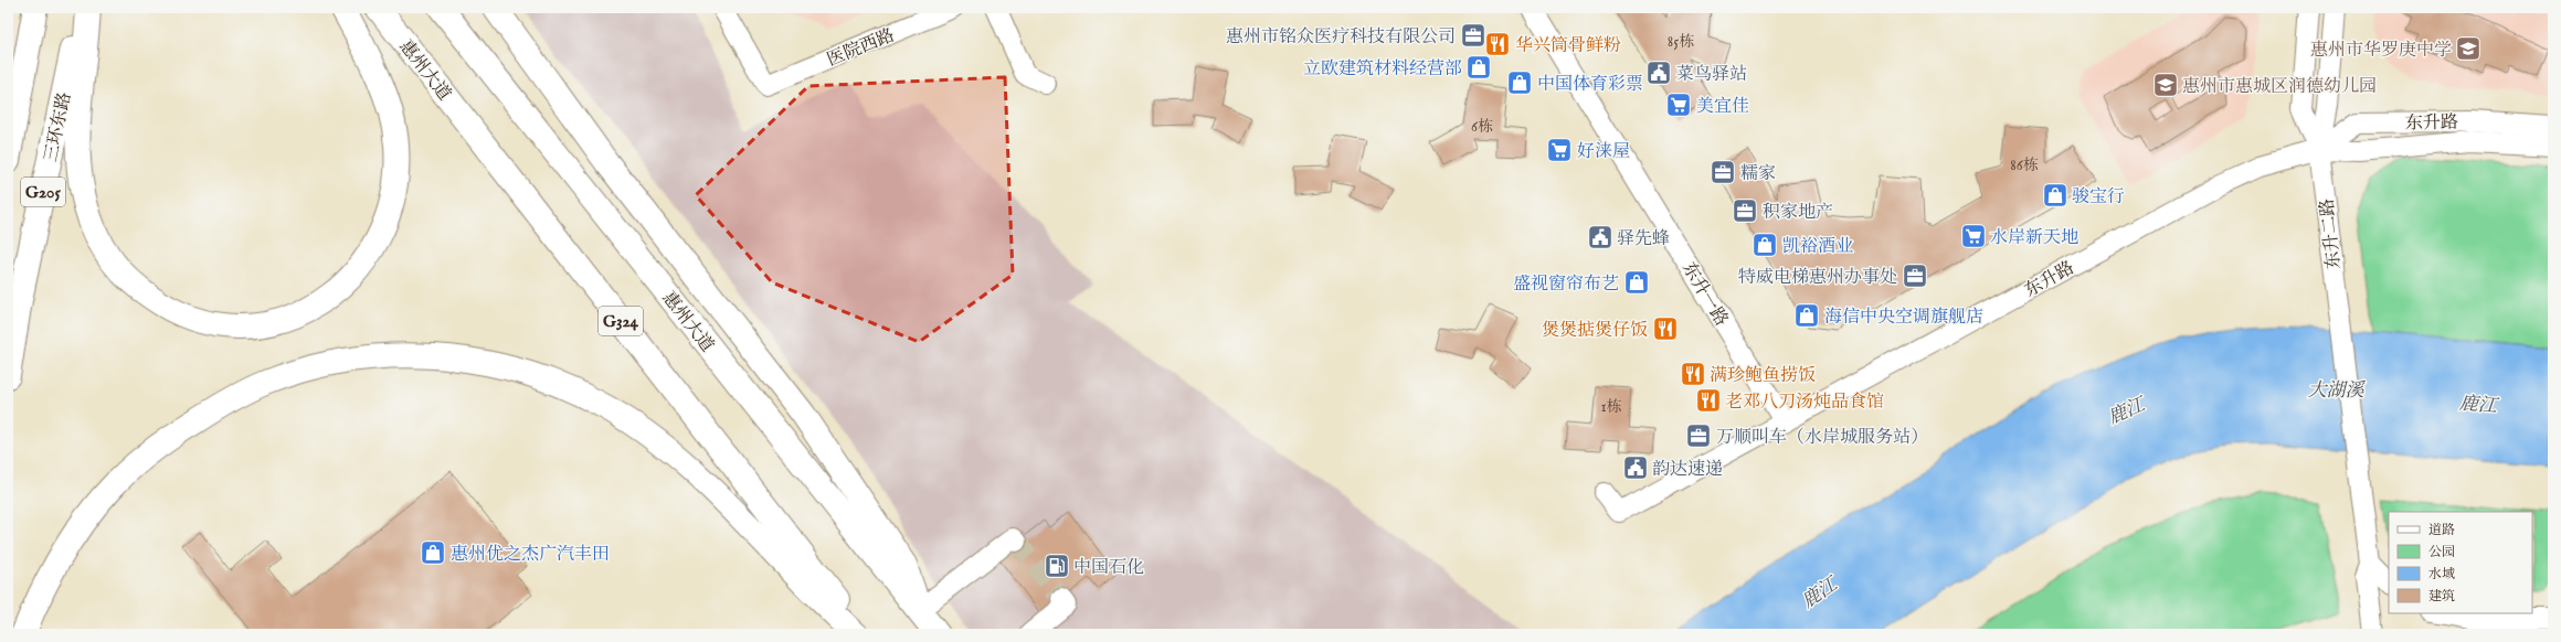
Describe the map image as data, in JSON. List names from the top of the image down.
{
  "streets": {
    "highway": [
      "惠州大道",
      "三环东路",
      "G205",
      "G324"
    ],
    "street": [
      "医院西路",
      "东升路",
      "东升二路",
      "东升一路"
    ]
  },
  "crossings": [
    ["东升路", "东升二路"],
    ["东升路", "东升一路"]
  ],
  "water": ["大湖溪", "鹿江"],
  "places": {
    "office": [
      "惠州市铭众医疗科技有限公司",
      "糯家",
      "积家地产",
      "特威电梯惠州办事处",
      "万顺叫车（水岸城服务站）"
    ],
    "restaurant": [
      "华兴筒骨鲜粉",
      "煲煲掂煲仔饭",
      "满珍鲍鱼捞饭",
      "老邓八刀汤炖品食馆"
    ],
    "school or university": ["惠州市华罗庚中学", "惠州市惠城区润德幼儿园"],
    "shop": [
      "立欧建筑材料经营部",
      "中国体育彩票",
      "骏宝行",
      "凯裕酒业",
      "盛视窗帘布艺",
      "海信中央空调旗舰店",
      "惠州优之杰广汽丰田"
    ],
    "public building": ["菜鸟驿站", "驿先蜂", "韵达速递"],
    "supermarket": ["美宜佳", "好涞屋", "水岸新天地"],
    "fuel station": ["中国石化"]
  },
  "house_numbers": [
    "85栋",
    "6栋",
    "86栋",
    "1栋"
  ],
  "legend": [
    "道路",
    "公园",
    "水域",
    "建筑"
  ]
}
